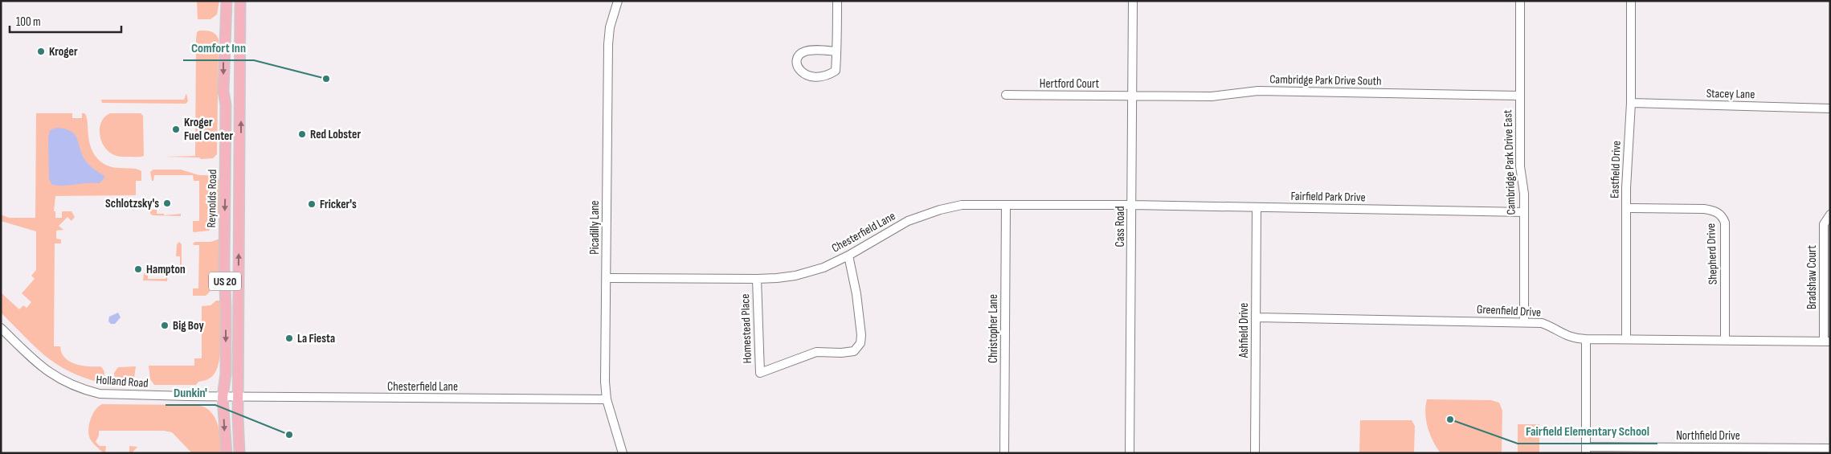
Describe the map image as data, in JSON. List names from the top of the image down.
{
  "streets": {
    "main road": ["Reynolds Road", "US 20"],
    "street": [
      "Cambridge Park Drive South",
      "Hertford Court",
      "Stacey Lane",
      "Cambridge Park Drive East",
      "Eastfield Drive",
      "Fairfield Park Drive",
      "Cass Road",
      "Picadilly Lane",
      "Chesterfield Lane",
      "Shepherd Drive",
      "Bradshaw Court",
      "Greenfield Drive",
      "Homestead Place",
      "Christopher Lane",
      "Ashfield Drive",
      "Holland Road",
      "Northfield Drive"
    ]
  },
  "crossings": [
    ["Cambridge Park Drive South", "Hertford Court"],
    ["Cambridge Park Drive South", "Cambridge Park Drive East"],
    ["Cambridge Park Drive South", "Cass Road"],
    ["Hertford Court", "Cass Road"],
    ["Stacey Lane", "Eastfield Drive"],
    ["Cambridge Park Drive East", "Fairfield Park Drive"],
    ["Cambridge Park Drive East", "Greenfield Drive"],
    ["Eastfield Drive", "Shepherd Drive"],
    ["Eastfield Drive", "Greenfield Drive"],
    ["Fairfield Park Drive", "Cass Road"],
    ["Fairfield Park Drive", "Chesterfield Lane"],
    ["Fairfield Park Drive", "Ashfield Drive"],
    ["Reynolds Road", "US 20"],
    ["Reynolds Road", "Holland Road"],
    ["Cass Road", "Chesterfield Lane"],
    ["Picadilly Lane", "Chesterfield Lane"],
    ["Chesterfield Lane", "US 20"],
    ["Chesterfield Lane", "Homestead Place"],
    ["Chesterfield Lane", "Christopher Lane"],
    ["Chesterfield Lane", "Holland Road"],
    ["Shepherd Drive", "Greenfield Drive"],
    ["Bradshaw Court", "Greenfield Drive"],
    ["US 20", "Holland Road"],
    ["Greenfield Drive", "Ashfield Drive"]
  ],
  "places": [
    "Kroger",
    "Comfort Inn",
    "Kroger Fuel Center",
    "Red Lobster",
    "Schlotzsky's",
    "Fricker's",
    "Hampton",
    "Big Boy",
    "La Fiesta",
    "Fairfield Elementary School",
    "Dunkin'"
  ],
  "scale_bar": "100 m"
}
